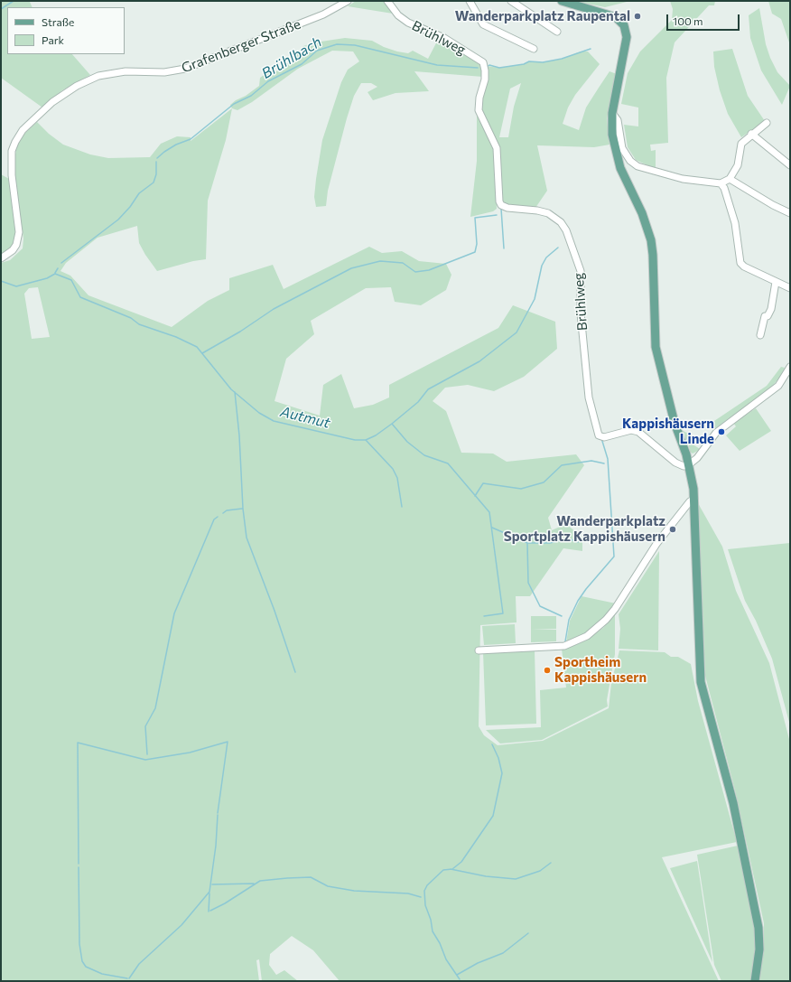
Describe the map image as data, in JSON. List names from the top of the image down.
{
  "streets": {
    "street": ["Brühlweg", "Grafenberger Straße"]
  },
  "water": ["Brühlbach", "Autmut"],
  "places": [
    "Wanderparkplatz Raupental",
    "Kappishäusern Linde",
    "Wanderparkplatz Sportplatz Kappishäusern",
    "Sportheim Kappishäusern"
  ],
  "legend": ["Straße", "Park"],
  "scale_bar": "100 m"
}
